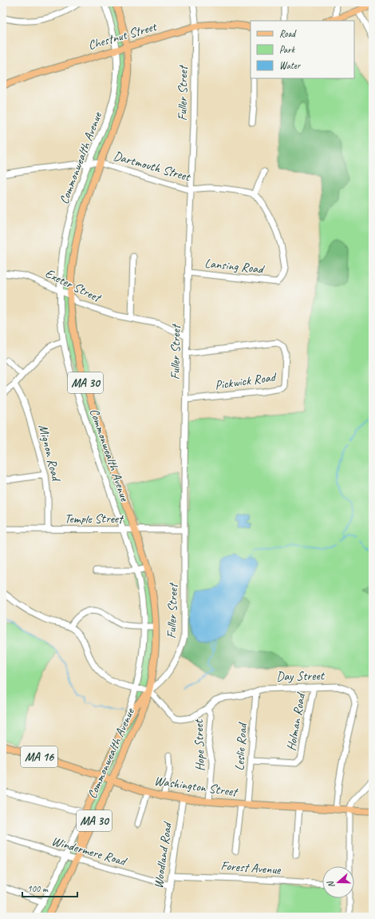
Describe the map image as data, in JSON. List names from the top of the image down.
{
  "streets": {
    "main road": [
      "Chestnut Street",
      "Commonwealth Avenue",
      "MA 30",
      "MA 16",
      "Washington Street"
    ],
    "street": [
      "Fuller Street",
      "Dartmouth Street",
      "Lansing Road",
      "Exeter Street",
      "Pickwick Road",
      "Mignon Road",
      "Temple Street",
      "Day Street",
      "Holman Road",
      "Hope Street",
      "Leslie Road",
      "Windermere Road",
      "Woodland Road",
      "Forest Avenue"
    ]
  },
  "crossings": [
    ["Chestnut Street", "Fuller Street"],
    ["Chestnut Street", "Commonwealth Avenue"],
    ["Fuller Street", "Commonwealth Avenue"],
    ["Fuller Street", "Dartmouth Street"],
    ["Fuller Street", "Lansing Road"],
    ["Fuller Street", "Exeter Street"],
    ["Fuller Street", "Pickwick Road"],
    ["Fuller Street", "Temple Street"],
    ["Fuller Street", "Day Street"],
    ["Commonwealth Avenue", "Dartmouth Street"],
    ["Commonwealth Avenue", "Exeter Street"],
    ["Commonwealth Avenue", "Temple Street"],
    ["Commonwealth Avenue", "Day Street"],
    ["Commonwealth Avenue", "Washington Street"],
    ["Commonwealth Avenue", "Windermere Road"],
    ["Dartmouth Street", "Lansing Road"],
    ["Mignon Road", "Temple Street"],
    ["Day Street", "Holman Road"],
    ["Day Street", "Hope Street"],
    ["Day Street", "Leslie Road"],
    ["Day Street", "Washington Street"],
    ["Holman Road", "Leslie Road"],
    ["Hope Street", "Washington Street"],
    ["Leslie Road", "Washington Street"],
    ["Washington Street", "Woodland Road"],
    ["Windermere Road", "Woodland Road"],
    ["Woodland Road", "Forest Avenue"]
  ],
  "legend": ["Road", "Park", "Water"],
  "scale_bar": "100 m",
  "north": "left"
}
